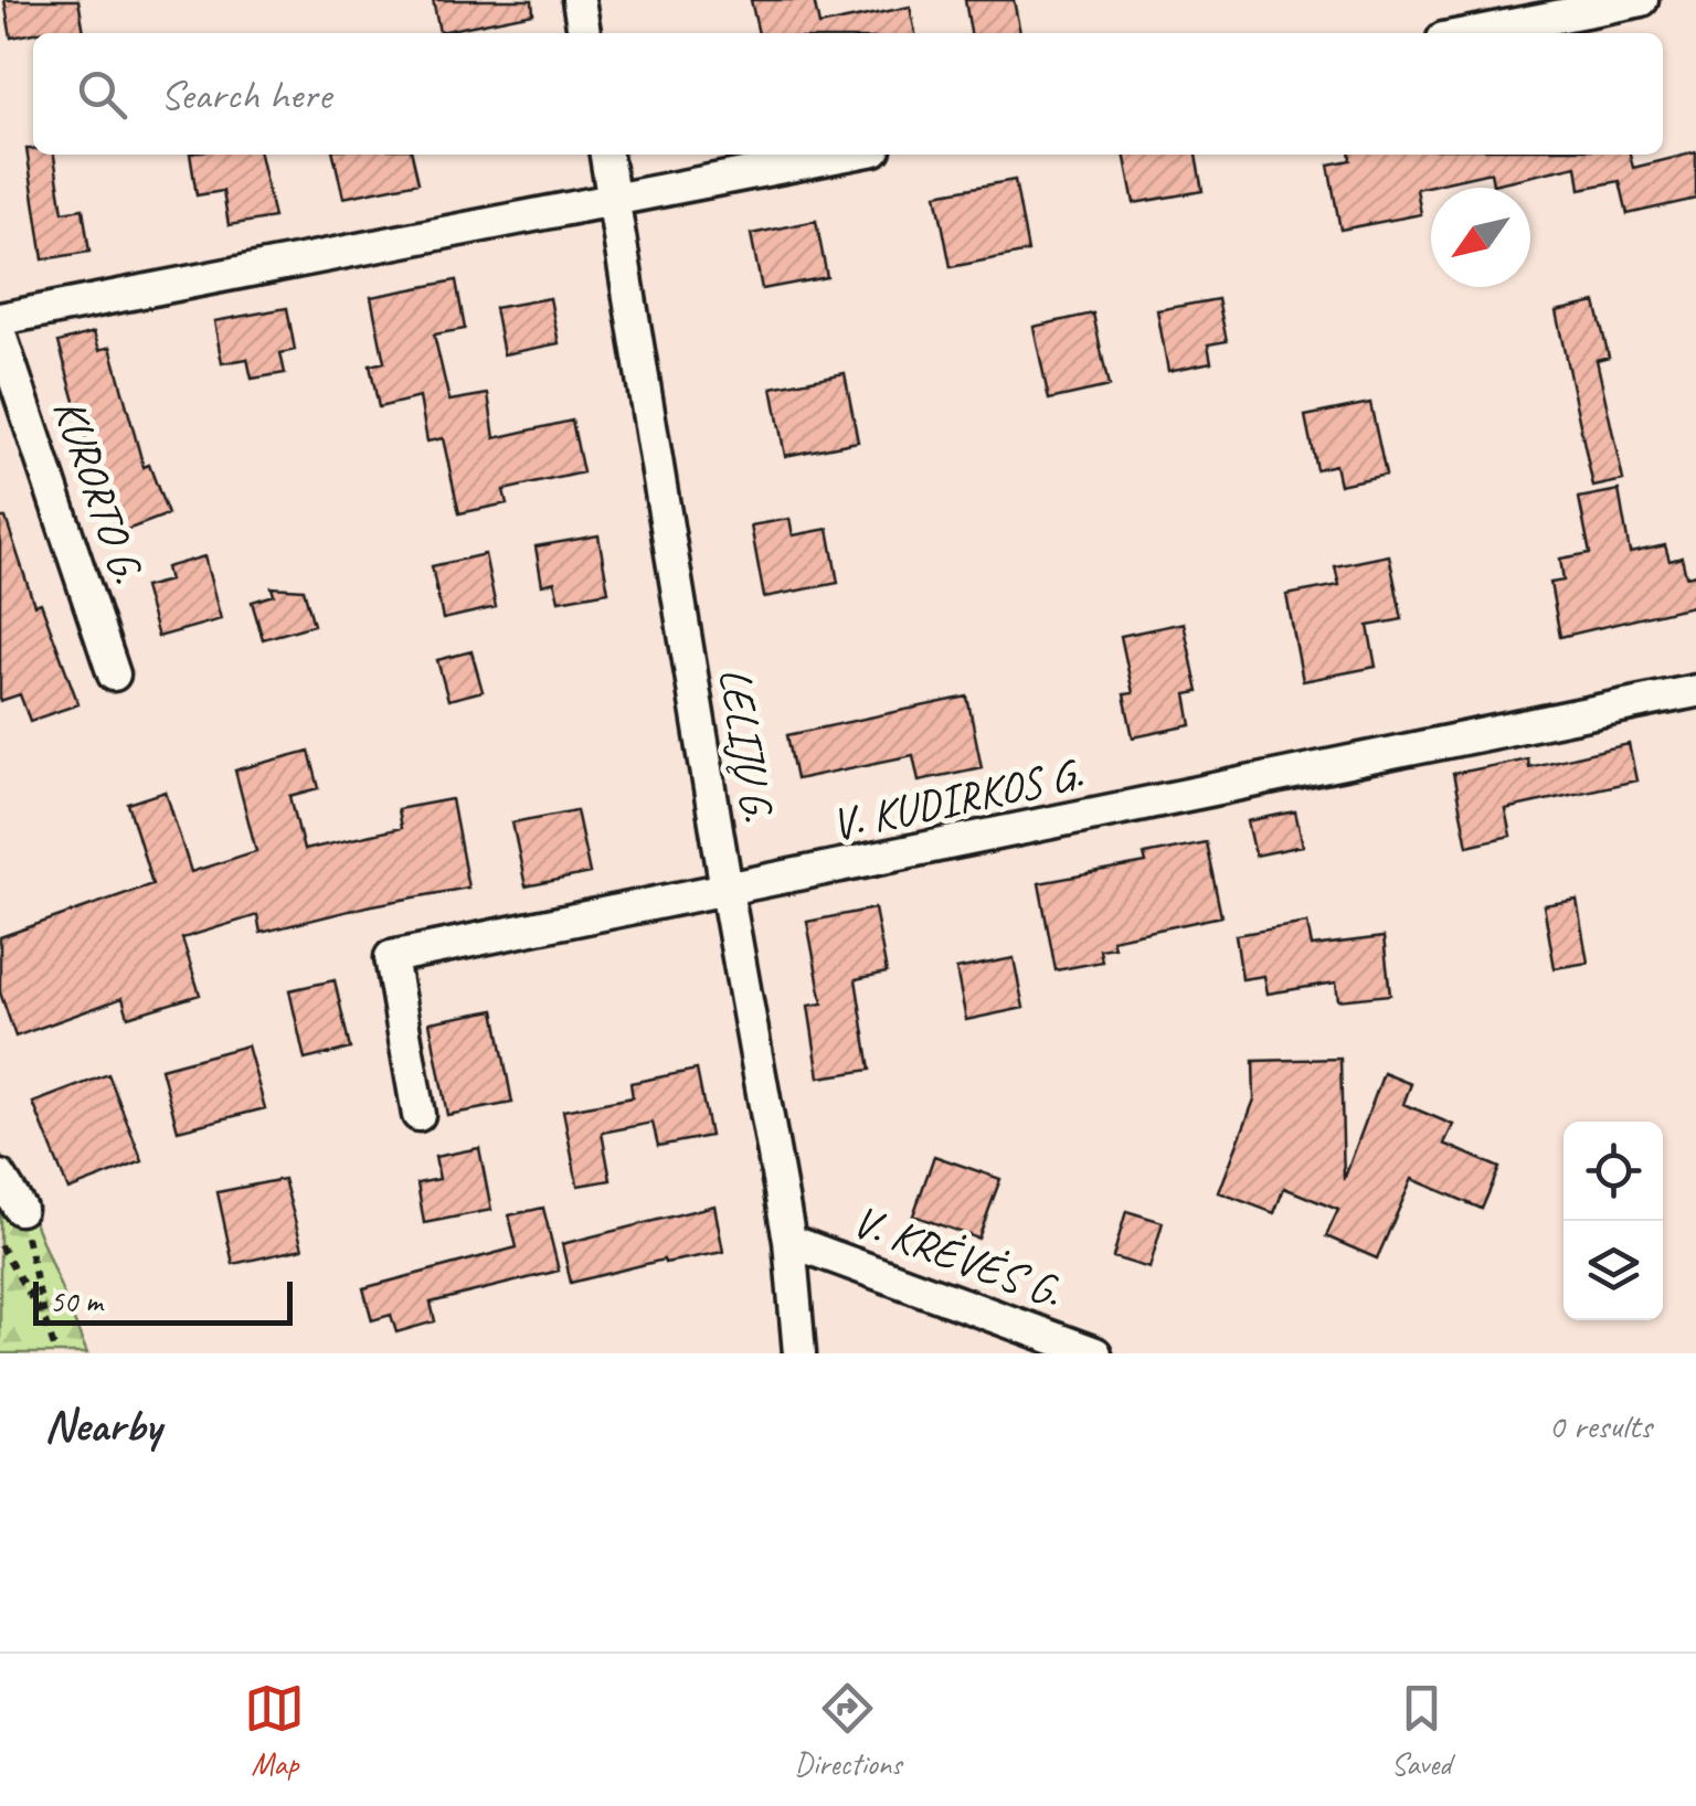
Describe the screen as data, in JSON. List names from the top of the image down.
{
  "streets": {
    "street": [
      "KURORTO G.",
      "LELIJŲ G.",
      "V. KUDIRKOS G.",
      "V. KRĖVĖS G."
    ]
  },
  "crossings": [
    ["LELIJŲ G.", "V. KUDIRKOS G."],
    ["LELIJŲ G.", "V. KRĖVĖS G."]
  ],
  "scale_bar": "50 m",
  "north": "bottom left",
  "page": {
    "search": "Search here",
    "scale": "50 m",
    "heading": ["Nearby", "0 results"],
    "nav": ["Map", "Directions", "Saved"]
  }
}
